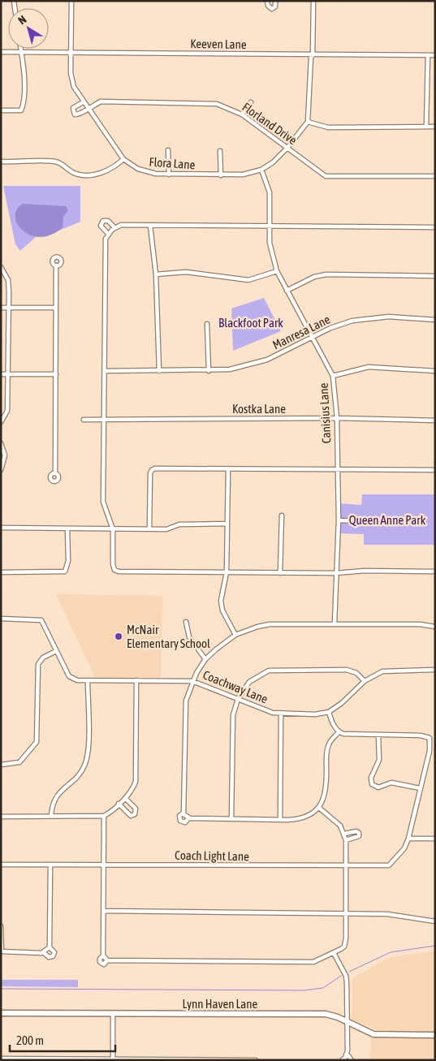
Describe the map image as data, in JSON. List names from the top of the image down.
{
  "streets": {
    "street": [
      "Keeven Lane",
      "Florland Drive",
      "Flora Lane",
      "Manresa Lane",
      "Kostka Lane",
      "Canisius Lane",
      "Coachway Lane",
      "Coach Light Lane",
      "Lynn Haven Lane"
    ]
  },
  "crossings": [
    ["Keeven Lane", "Flora Lane"],
    ["Florland Drive", "Flora Lane"],
    ["Flora Lane", "Canisius Lane"],
    ["Manresa Lane", "Canisius Lane"],
    ["Kostka Lane", "Canisius Lane"]
  ],
  "parks": ["Blackfoot Park", "Queen Anne Park"],
  "places": ["McNair Elementary School"],
  "scale_bar": "200 m",
  "north": "top left"
}
